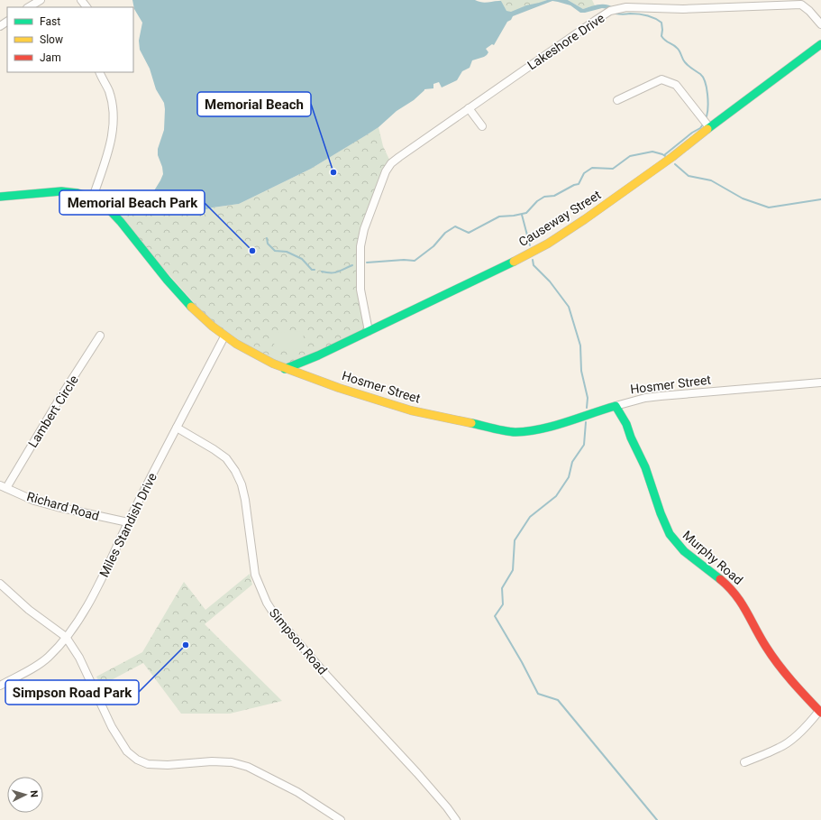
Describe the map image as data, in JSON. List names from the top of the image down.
{
  "streets": {
    "street": [
      "Lakeshore Drive",
      "Causeway Street",
      "Hosmer Street",
      "Lambert Circle",
      "Richard Road",
      "Miles Standish Drive",
      "Murphy Road",
      "Simpson Road"
    ]
  },
  "crossings": [
    ["Lakeshore Drive", "Causeway Street"],
    ["Causeway Street", "Hosmer Street"],
    ["Hosmer Street", "Miles Standish Drive"],
    ["Hosmer Street", "Murphy Road"],
    ["Lambert Circle", "Richard Road"],
    ["Richard Road", "Miles Standish Drive"],
    ["Miles Standish Drive", "Simpson Road"]
  ],
  "places": ["Memorial Beach", "Memorial Beach Park", "Simpson Road Park"],
  "legend": ["Fast", "Slow", "Jam"],
  "north": "right"
}
